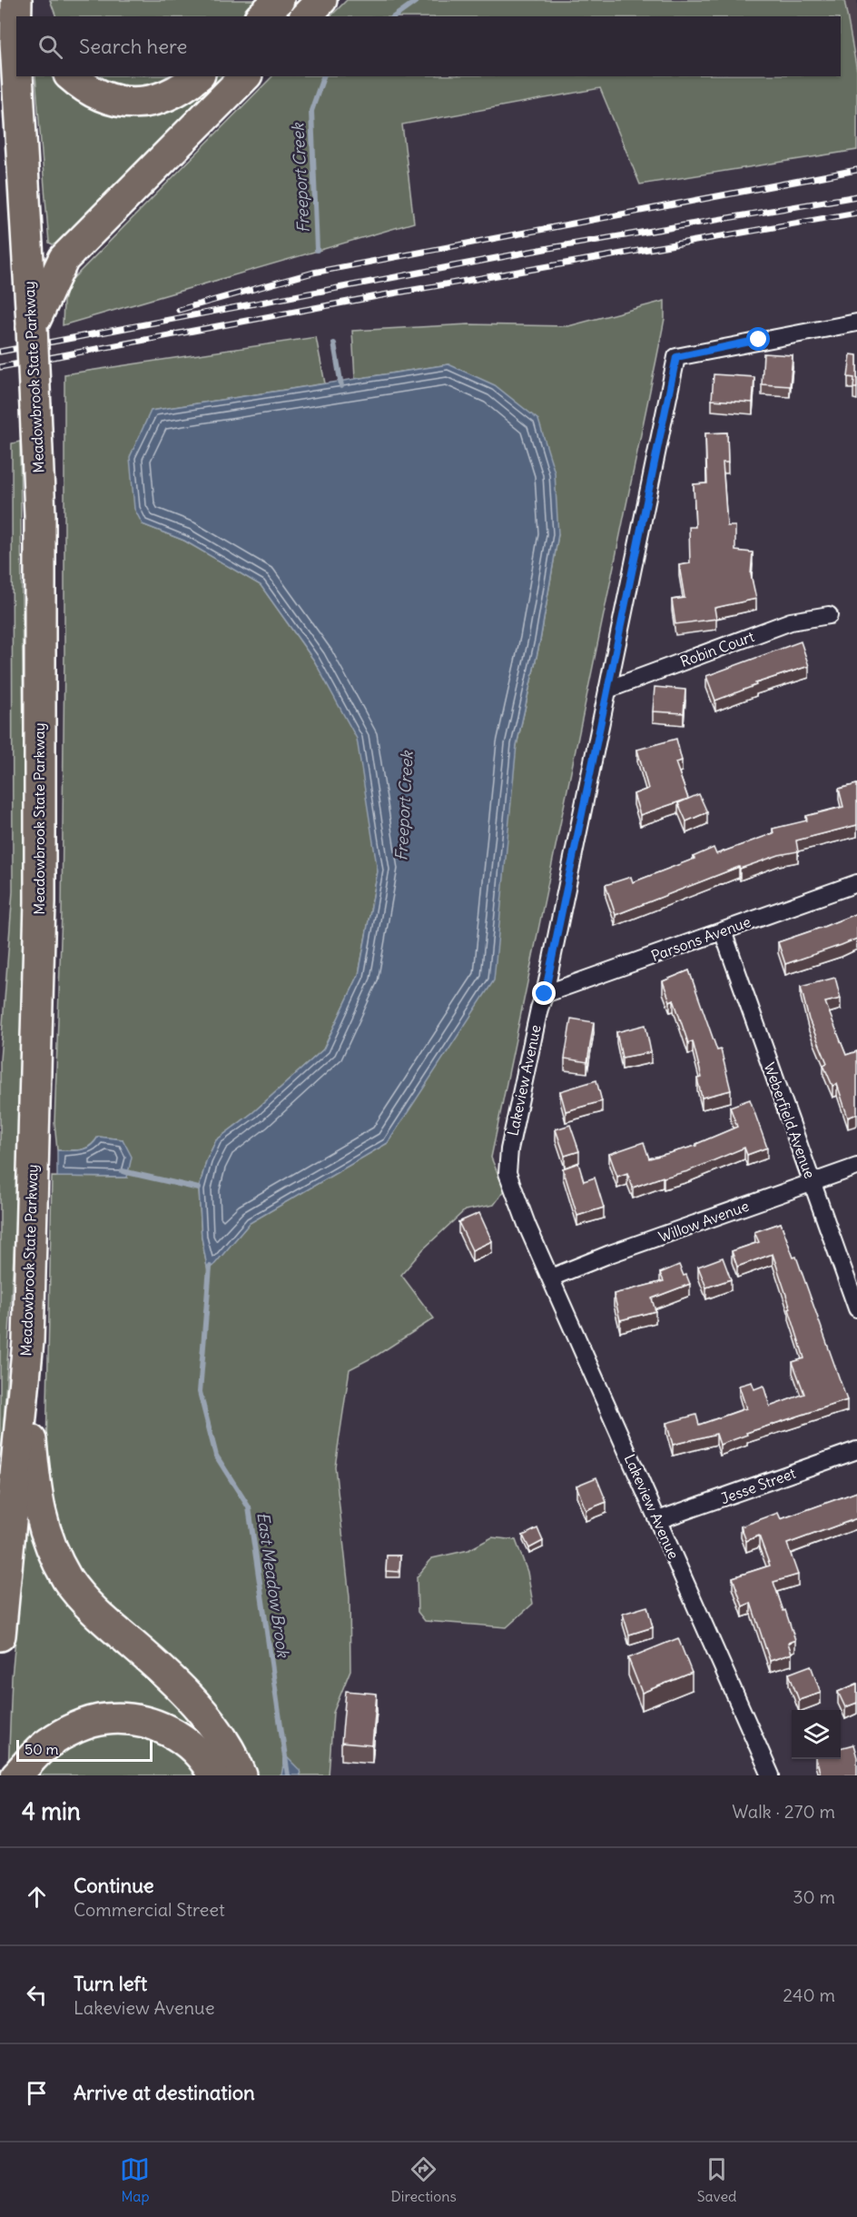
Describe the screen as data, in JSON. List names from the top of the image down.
{
  "streets": {
    "highway": ["Meadowbrook State Parkway"],
    "street": [
      "Robin Court",
      "Parsons Avenue",
      "Lakeview Avenue",
      "Weberfield Avenue",
      "Willow Avenue",
      "Jesse Street"
    ]
  },
  "crossings": [
    ["Robin Court", "Lakeview Avenue"],
    ["Parsons Avenue", "Lakeview Avenue"],
    ["Parsons Avenue", "Weberfield Avenue"],
    ["Lakeview Avenue", "Willow Avenue"],
    ["Lakeview Avenue", "Jesse Street"],
    ["Weberfield Avenue", "Willow Avenue"]
  ],
  "water": ["Freeport Creek", "East Meadow Brook"],
  "scale_bar": "50 m",
  "page": {
    "search": "Search here",
    "scale": "50 m",
    "heading": ["4 min", "Walk · 270 m"],
    "list": [
      ["Continue", "Commercial Street", "30 m"],
      ["Turn left", "Lakeview Avenue", "240 m"],
      "Arrive at destination"
    ],
    "nav": ["Map", "Directions", "Saved"]
  }
}
